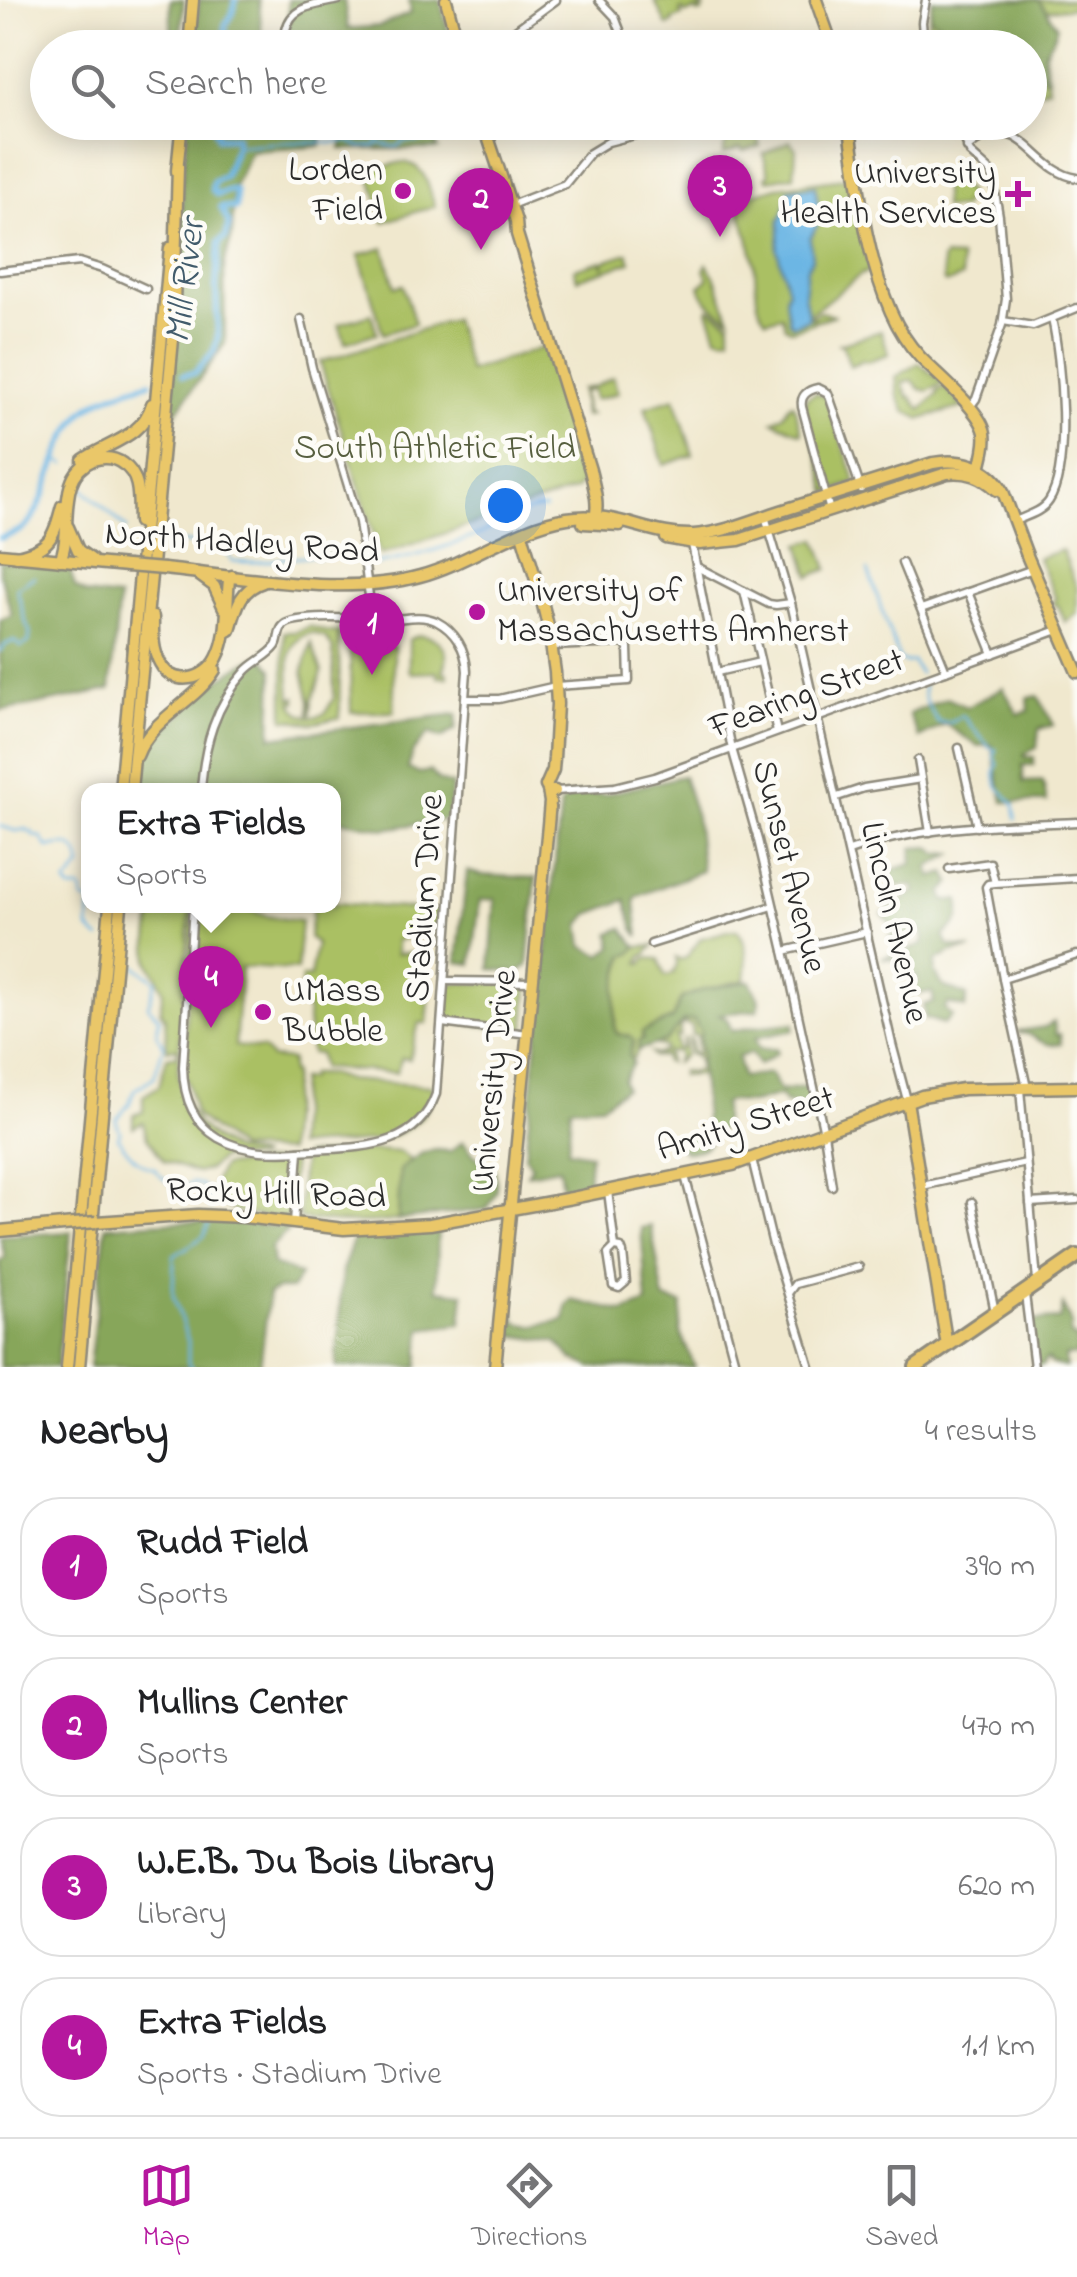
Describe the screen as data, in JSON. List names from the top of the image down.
{
  "streets": {
    "main road": [
      "North Hadley Road",
      "Lincoln Avenue",
      "University Drive",
      "Amity Street",
      "Rocky Hill Road"
    ],
    "street": ["Fearing Street", "Sunset Avenue", "Stadium Drive"]
  },
  "crossings": [
    ["North Hadley Road", "University Drive"],
    ["Fearing Street", "Sunset Avenue"],
    ["Fearing Street", "Lincoln Avenue"],
    ["Fearing Street", "University Drive"],
    ["Sunset Avenue", "Amity Street"],
    ["Lincoln Avenue", "Amity Street"],
    ["University Drive", "Amity Street"],
    ["Amity Street", "Rocky Hill Road"]
  ],
  "water": ["Mill River"],
  "parks": ["South Athletic Field"],
  "places": {
    "other": ["Lorden Field", "University of Massachusetts Amherst", "UMass Bubble"],
    "health": ["University Health Services"]
  },
  "page": {
    "search": "Search here",
    "pins": [
      "3",
      "2",
      "1",
      "4"
    ],
    "popup": ["Extra Fields", "Sports"],
    "heading": ["Nearby", "4 results"],
    "list": [
      {
        "mark": "1",
        "name": "Rudd Field",
        "note": "Sports",
        "value": "390 m"
      },
      {
        "mark": "2",
        "name": "Mullins Center",
        "note": "Sports",
        "value": "470 m"
      },
      {
        "mark": "3",
        "name": "W.E.B. Du Bois Library",
        "note": "Library",
        "value": "620 m"
      },
      {
        "mark": "4",
        "name": "Extra Fields",
        "note": "Sports · Stadium Drive",
        "value": "1.1 km"
      }
    ],
    "nav": ["Map", "Directions", "Saved"]
  }
}
